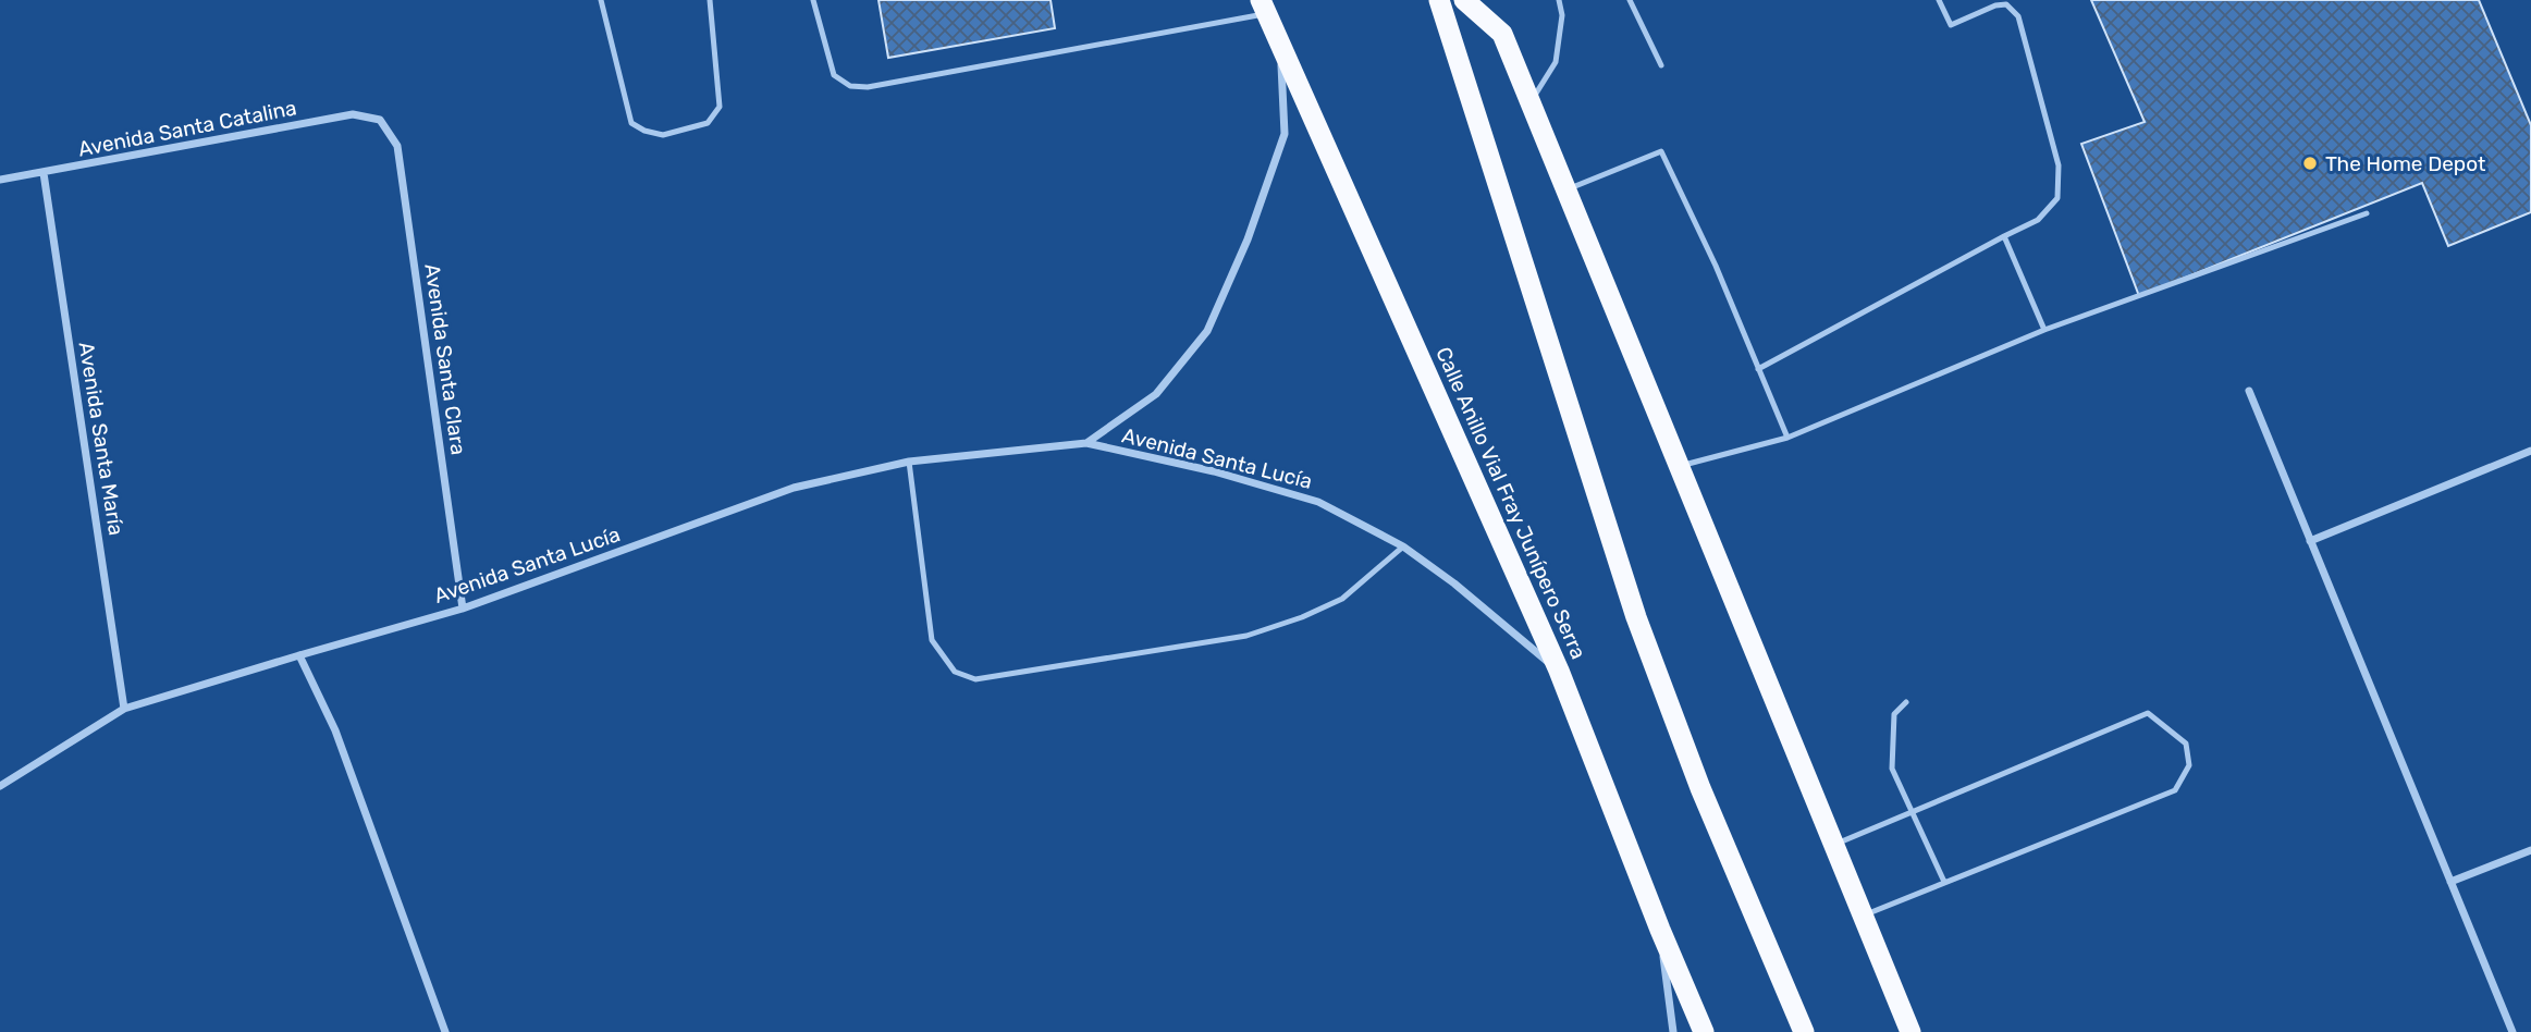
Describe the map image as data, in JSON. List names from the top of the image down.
{
  "streets": {
    "highway": ["Calle Anillo Vial Fray Junípero Serra"],
    "street": [
      "Avenida Santa Catalina",
      "Avenida Santa Clara",
      "Avenida Santa María",
      "Avenida Santa Lucía"
    ]
  },
  "crossings": [
    ["Avenida Santa Catalina", "Avenida Santa Clara"],
    ["Avenida Santa Catalina", "Avenida Santa María"],
    ["Avenida Santa Clara", "Avenida Santa Lucía"],
    ["Avenida Santa María", "Avenida Santa Lucía"],
    ["Avenida Santa Lucía", "Calle Anillo Vial Fray Junípero Serra"]
  ],
  "places": ["The Home Depot"]
}
